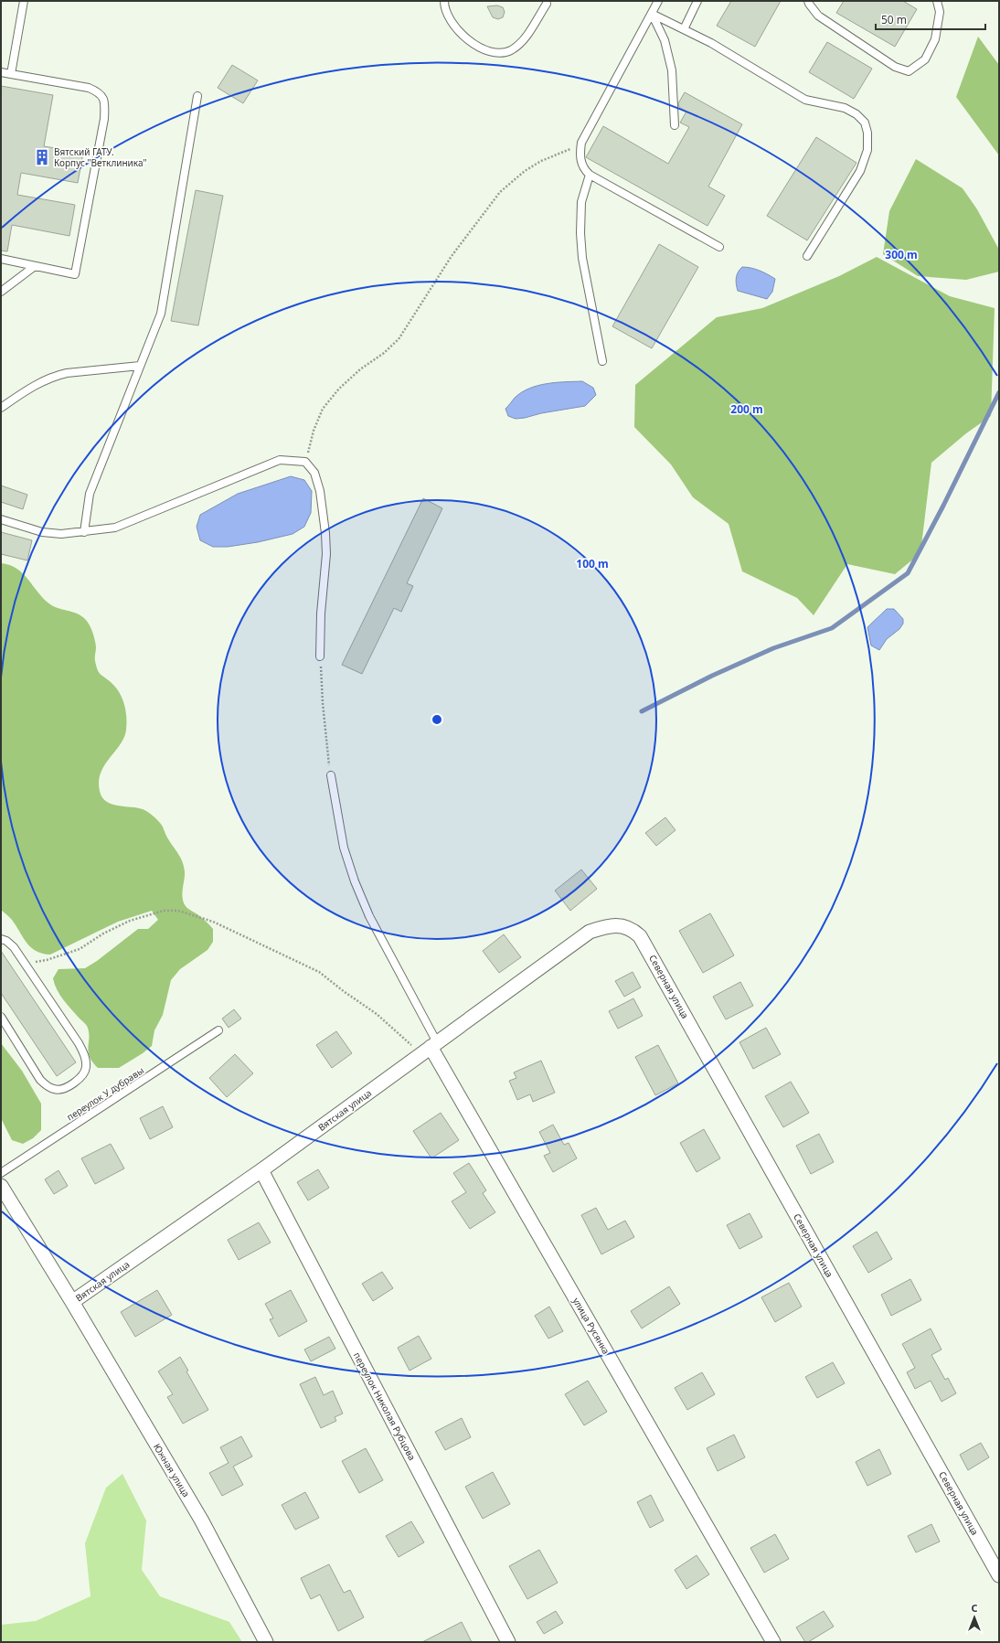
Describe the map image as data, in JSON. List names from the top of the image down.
{
  "streets": {
    "street": [
      "Северная улица",
      "Вятская улица",
      "улица Русянка",
      "переулок Николая Рубцова",
      "Южная улица"
    ],
    "lane": ["переулок У дубравы"]
  },
  "crossings": [
    ["Северная улица", "Вятская улица"],
    ["Вятская улица", "улица Русянка"],
    ["Вятская улица", "переулок Николая Рубцова"],
    ["Вятская улица", "Южная улица"]
  ],
  "places": {
    "building": ["Вятский ГАТУ. Корпус \"Ветклиника\""]
  },
  "scale_bar": "50 m",
  "north": "top",
  "rings": ["300 m", "200 m", "100 m"]
}
